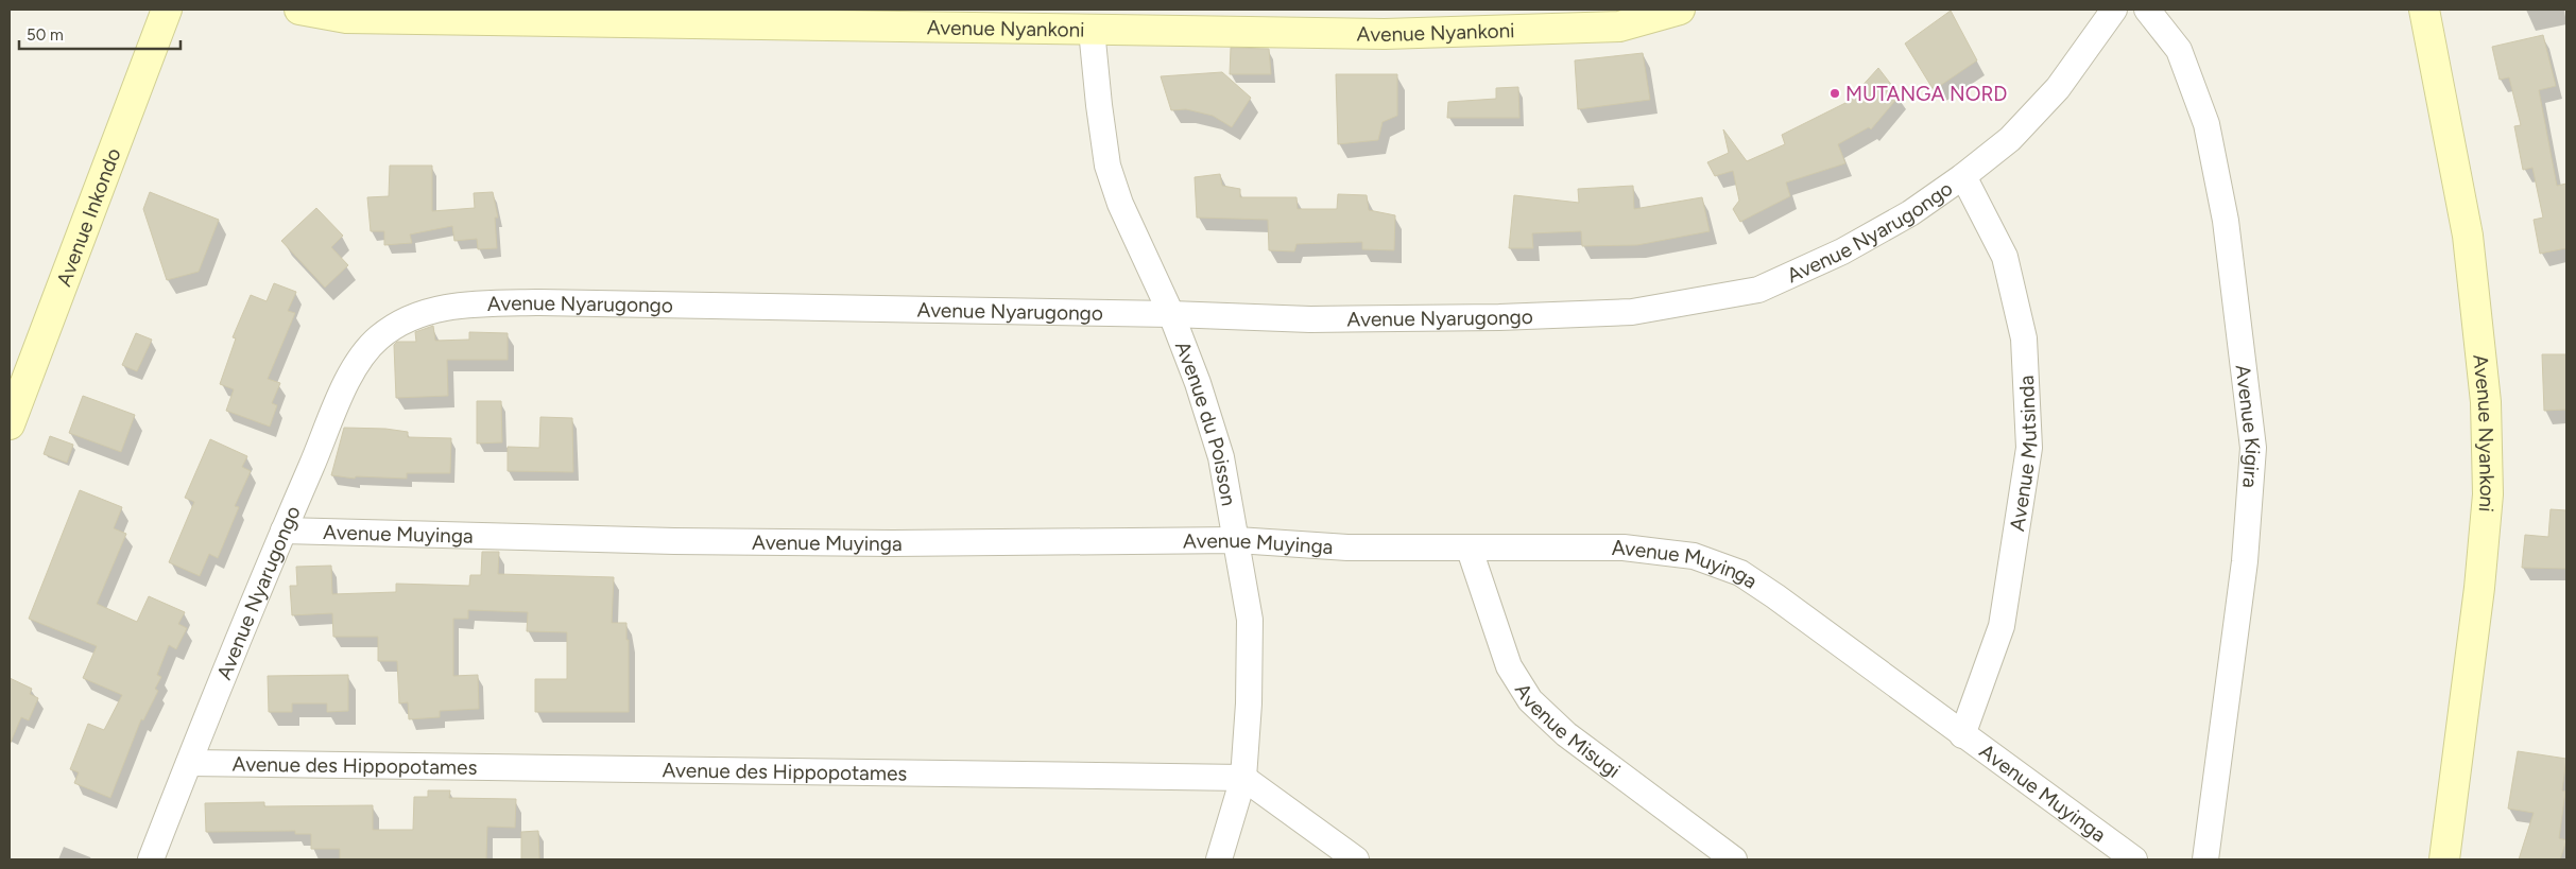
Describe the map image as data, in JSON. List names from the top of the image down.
{
  "streets": {
    "street": [
      "Avenue Nyankoni",
      "Avenue Inkondo",
      "Avenue Nyarugongo",
      "Avenue du Poisson",
      "Avenue Kigira",
      "Avenue Mutsinda",
      "Avenue Muyinga",
      "Avenue Misugi",
      "Avenue des Hippopotames"
    ]
  },
  "crossings": [
    ["Avenue Nyankoni", "Avenue du Poisson"],
    ["Avenue Nyarugongo", "Avenue du Poisson"],
    ["Avenue Nyarugongo", "Avenue Mutsinda"],
    ["Avenue Nyarugongo", "Avenue Muyinga"],
    ["Avenue Nyarugongo", "Avenue des Hippopotames"],
    ["Avenue du Poisson", "Avenue Muyinga"],
    ["Avenue du Poisson", "Avenue des Hippopotames"],
    ["Avenue Mutsinda", "Avenue Muyinga"],
    ["Avenue Muyinga", "Avenue Misugi"]
  ],
  "places": ["MUTANGA NORD"],
  "scale_bar": "50 m"
}
